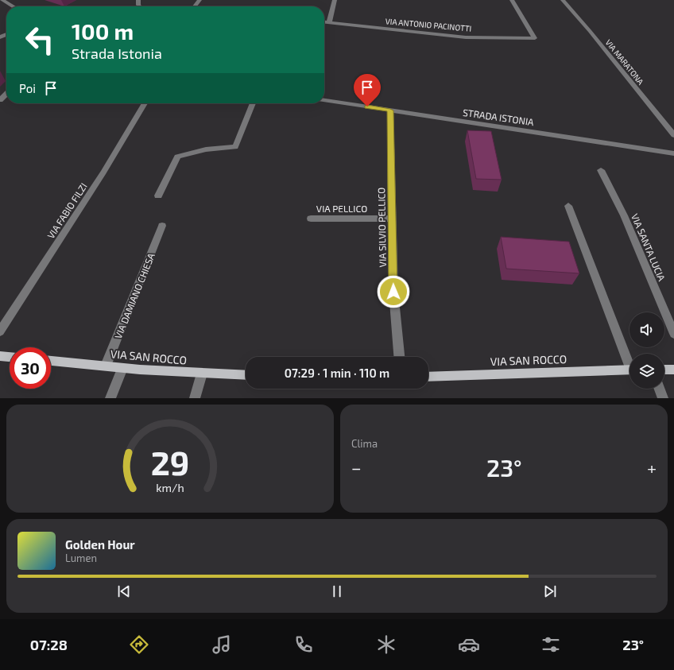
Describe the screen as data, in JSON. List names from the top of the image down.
{
  "streets": {
    "main road": ["VIA SAN ROCCO"],
    "street": [
      "VIA ANTONIO PACINOTTI",
      "VIA MARATONA",
      "STRADA ISTONIA",
      "VIA PELLICO",
      "VIA FABIO FILZI",
      "VIA SILVIO PELLICO",
      "VIA SANTA LUCIA",
      "VIA DAMIANO CHIESA"
    ]
  },
  "crossings": [
    ["STRADA ISTONIA", "VIA SILVIO PELLICO"],
    ["VIA PELLICO", "VIA SILVIO PELLICO"],
    ["VIA DAMIANO CHIESA", "VIA SAN ROCCO"]
  ],
  "page": {
    "turn": ["100 m", "Strada Istonia"],
    "then": "Poi",
    "limit": "30",
    "trip": "07:29 · 1 min · 110 m",
    "tile": "Clima",
    "heat": ["−", "23°", "+"],
    "song": ["Golden Hour", "Lumen"],
    "tabs": ["07:28", "23°"],
    "gauge": ["29", "km/h"]
  }
}
